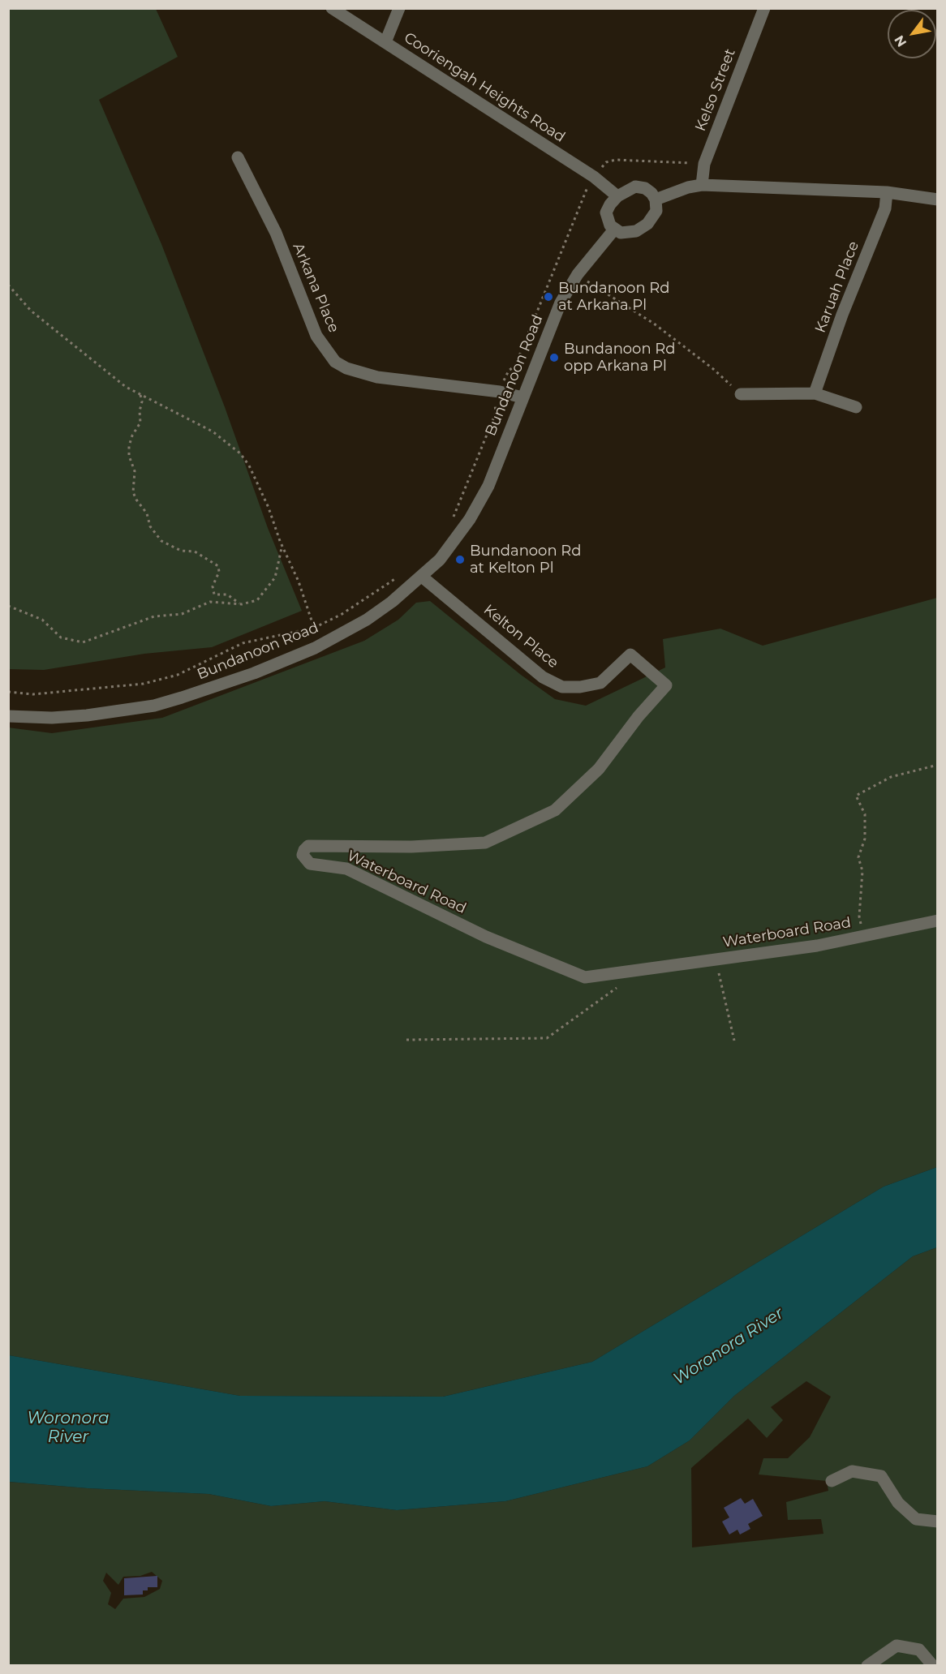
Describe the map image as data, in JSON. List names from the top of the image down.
{
  "streets": {
    "street": [
      "Cooriengah Heights Road",
      "Kelso Street",
      "Karuah Place",
      "Arkana Place",
      "Bundanoon Road",
      "Kelton Place",
      "Waterboard Road"
    ]
  },
  "crossings": [
    ["Cooriengah Heights Road", "Bundanoon Road"],
    ["Arkana Place", "Bundanoon Road"],
    ["Bundanoon Road", "Kelton Place"],
    ["Kelton Place", "Waterboard Road"]
  ],
  "water": ["Woronora River"],
  "places": ["Bundanoon Rd at Arkana Pl", "Bundanoon Rd opp Arkana Pl", "Bundanoon Rd at Kelton Pl"],
  "north": "bottom left"
}
